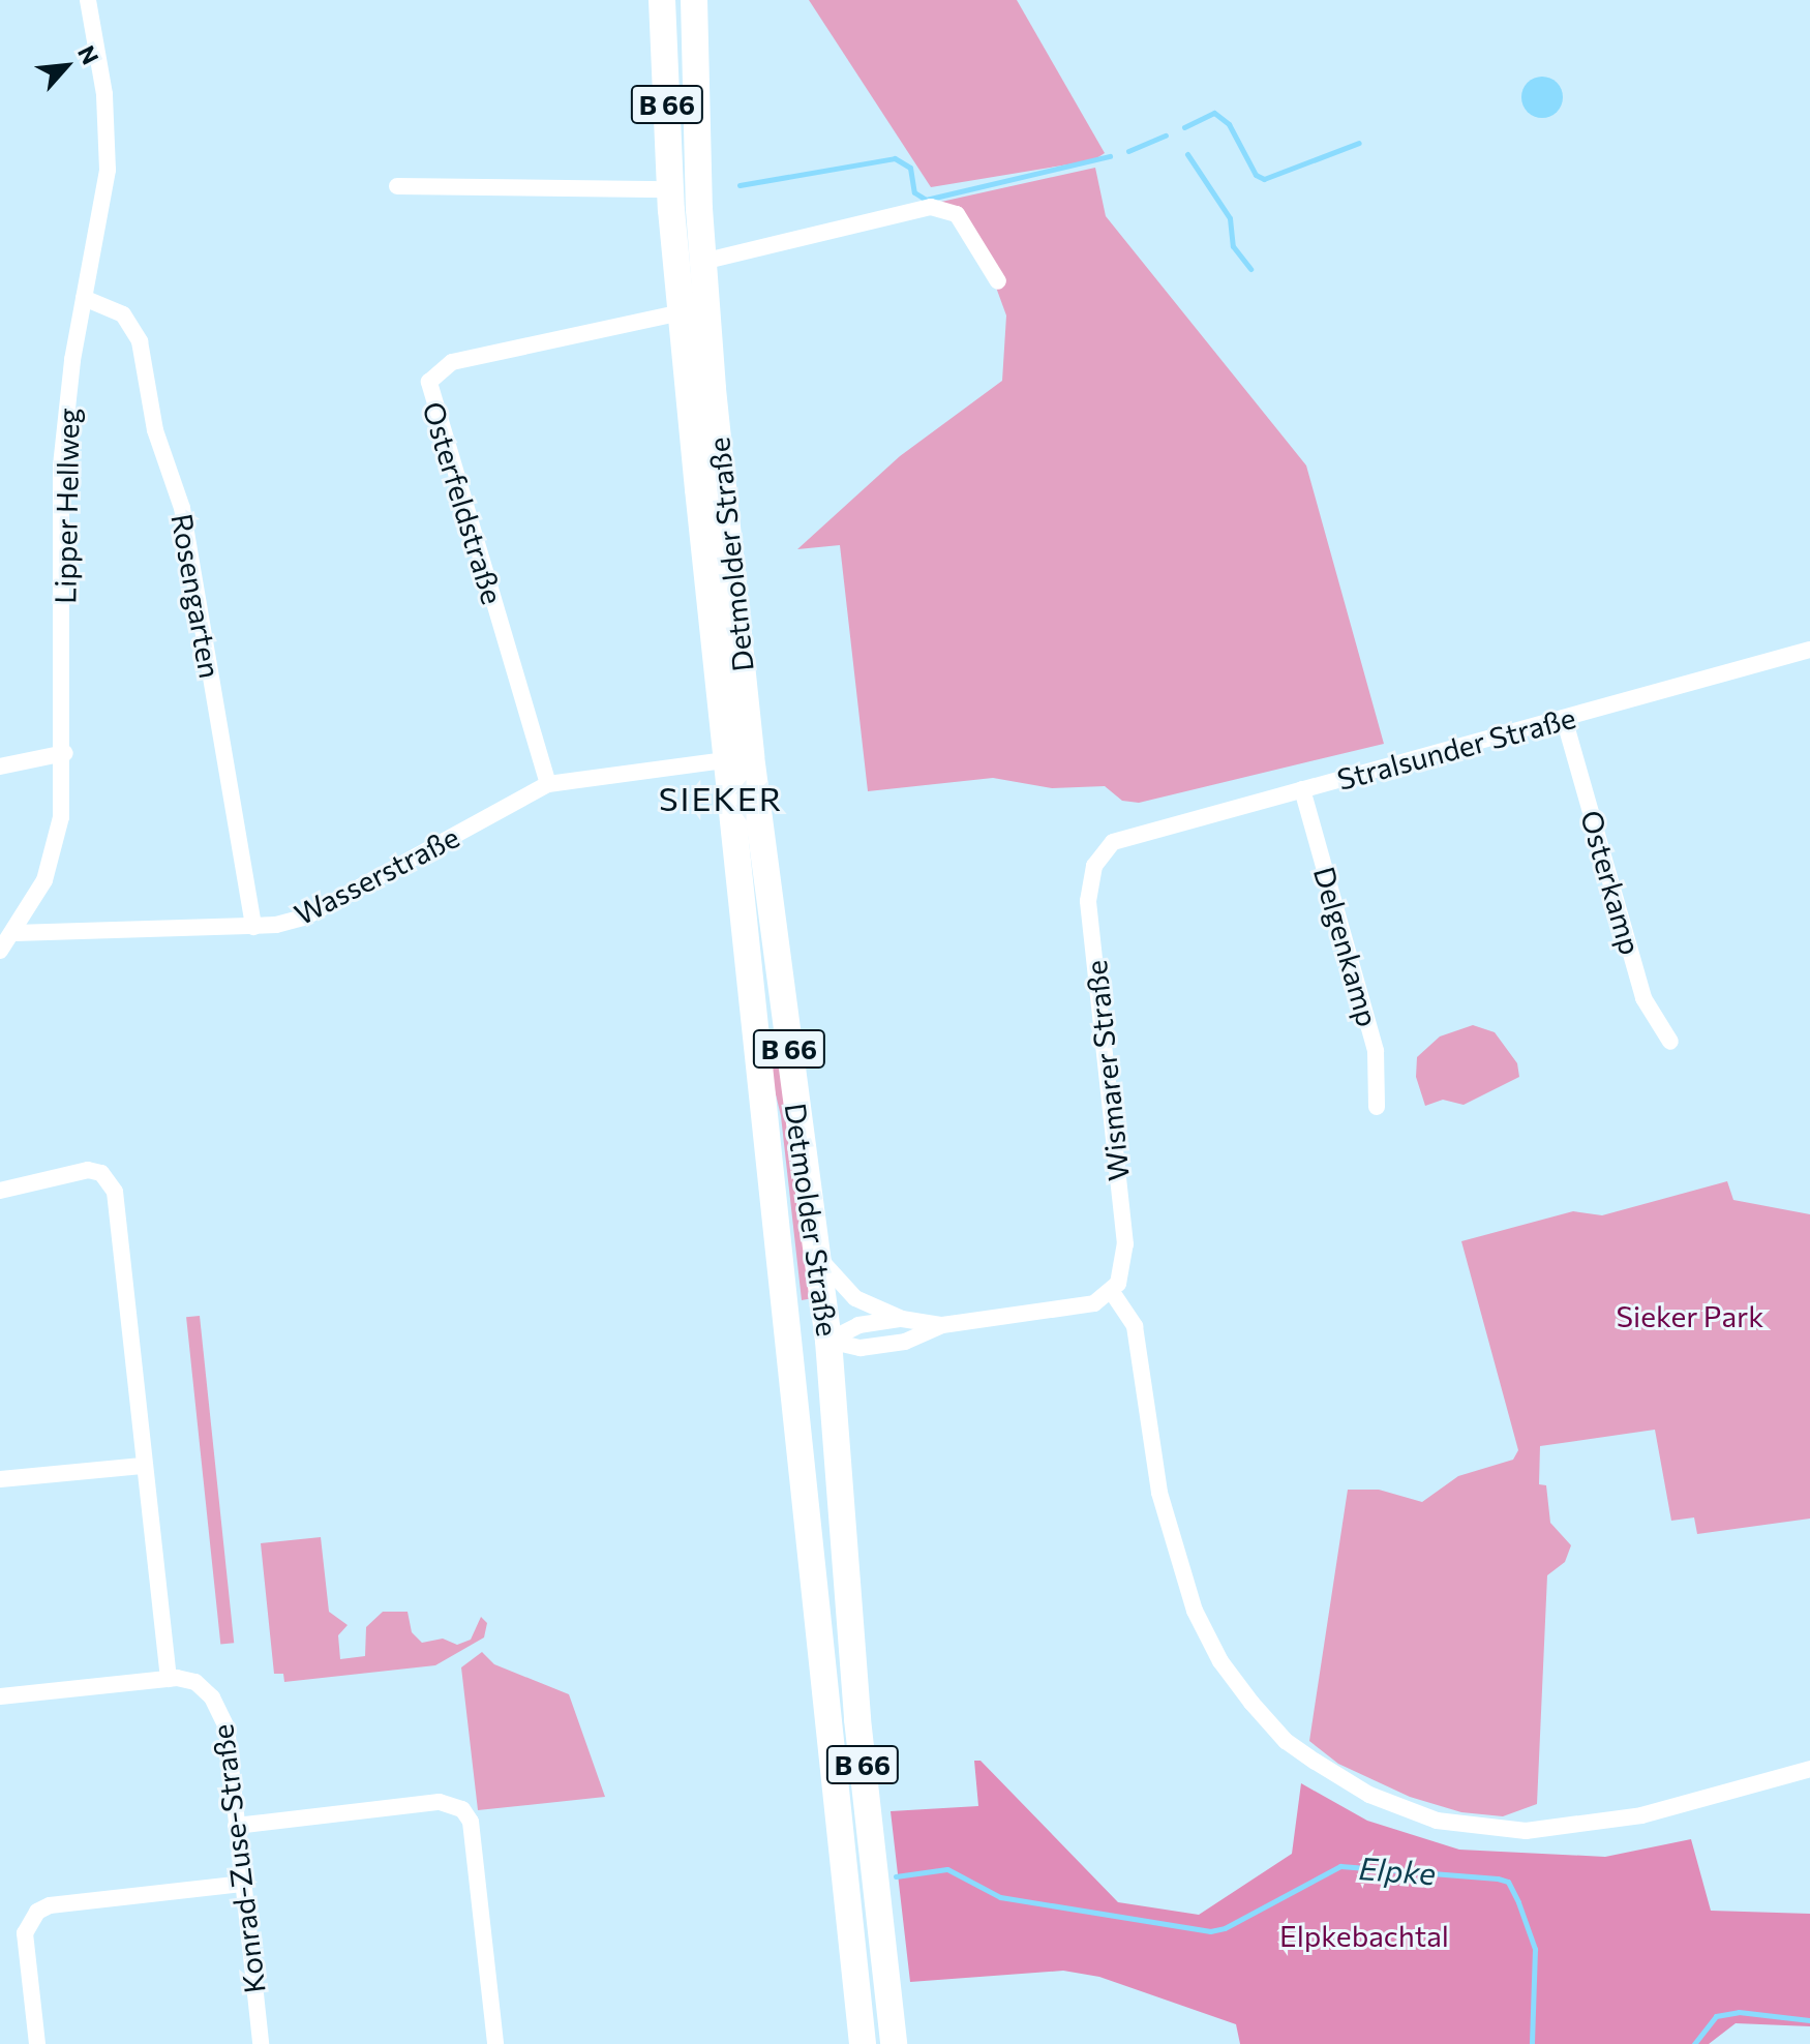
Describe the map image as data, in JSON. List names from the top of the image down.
{
  "streets": {
    "main road": ["B 66", "Detmolder Straße"],
    "street": [
      "Osterfeldstraße",
      "Lipper Hellweg",
      "Rosengarten",
      "Stralsunder Straße",
      "Wasserstraße",
      "Osterkamp",
      "Delgenkamp",
      "Wismarer Straße",
      "Konrad-Zuse-Straße"
    ]
  },
  "crossings": [
    ["Osterfeldstraße", "Detmolder Straße"],
    ["Osterfeldstraße", "Wasserstraße"],
    ["Lipper Hellweg", "Rosengarten"],
    ["Lipper Hellweg", "Wasserstraße"],
    ["Detmolder Straße", "Wasserstraße"],
    ["Rosengarten", "Wasserstraße"],
    ["Stralsunder Straße", "Osterkamp"],
    ["Stralsunder Straße", "Delgenkamp"],
    ["Stralsunder Straße", "Wismarer Straße"]
  ],
  "districts": ["SIEKER"],
  "water": ["Elpke"],
  "parks": ["Sieker Park", "Elpkebachtal"],
  "north": "top right"
}
